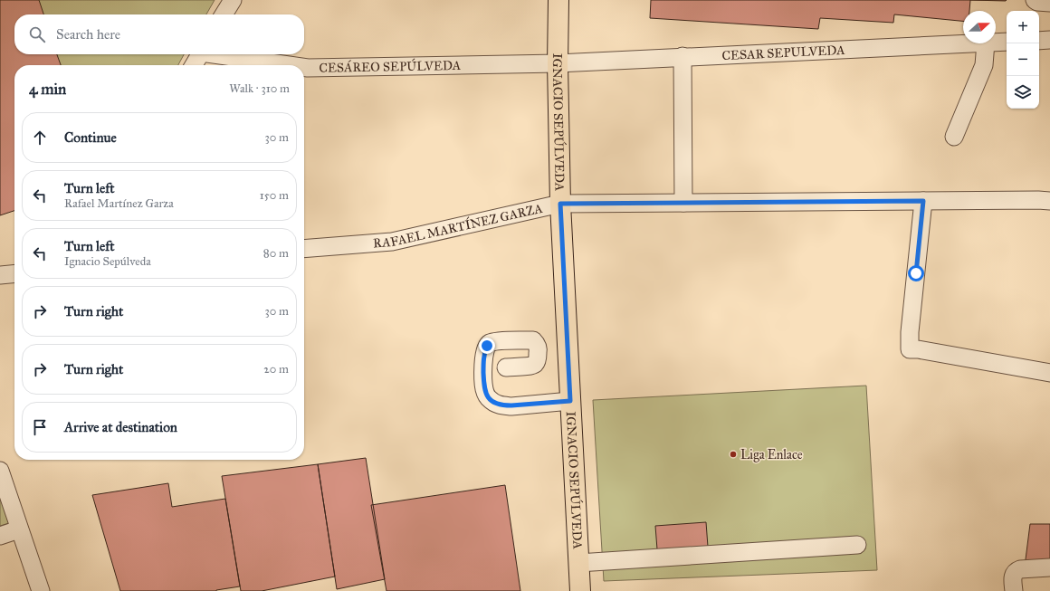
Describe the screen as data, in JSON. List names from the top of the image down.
{
  "streets": {
    "main road": ["IGNACIO SEPÚLVEDA"],
    "street": ["CESAR SEPULVEDA", "CESÁREO SEPÚLVEDA", "RAFAEL MARTÍNEZ GARZA"]
  },
  "crossings": [
    ["CESAR SEPULVEDA", "CESÁREO SEPÚLVEDA"],
    ["CESAR SEPULVEDA", "IGNACIO SEPÚLVEDA"],
    ["CESÁREO SEPÚLVEDA", "IGNACIO SEPÚLVEDA"],
    ["IGNACIO SEPÚLVEDA", "RAFAEL MARTÍNEZ GARZA"]
  ],
  "places": ["Liga Enlace"],
  "north": "right",
  "page": {
    "map_buttons": ["+", "−"],
    "search": "Search here",
    "heading": ["4 min", "Walk · 310 m"],
    "list": [
      ["Continue", "30 m"],
      ["Turn left", "Rafael Martínez Garza", "150 m"],
      ["Turn left", "Ignacio Sepúlveda", "80 m"],
      ["Turn right", "30 m"],
      ["Turn right", "20 m"],
      "Arrive at destination"
    ]
  }
}
